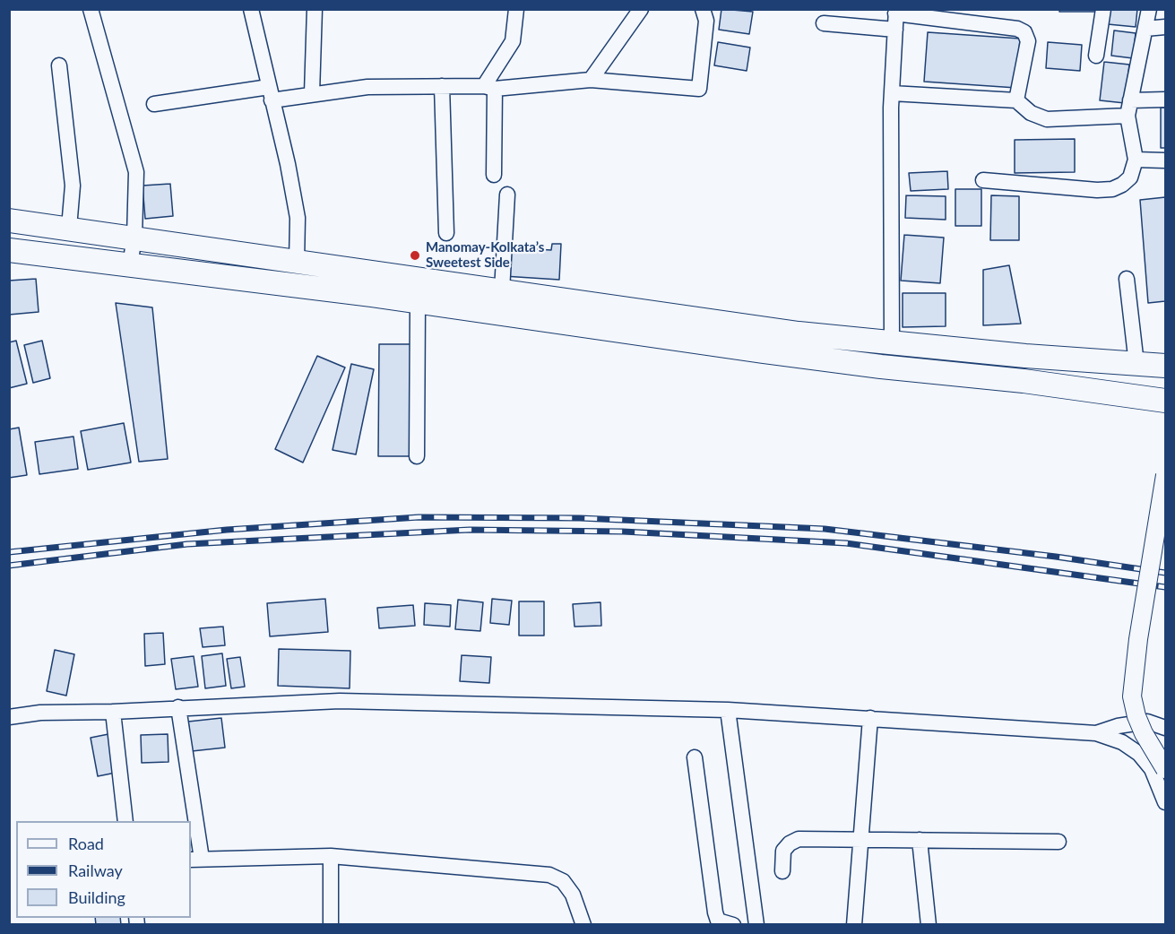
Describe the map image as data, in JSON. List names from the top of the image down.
{
  "places": ["Manomay-Kolkata’s Sweetest Side"],
  "legend": ["Road", "Railway", "Building"]
}
